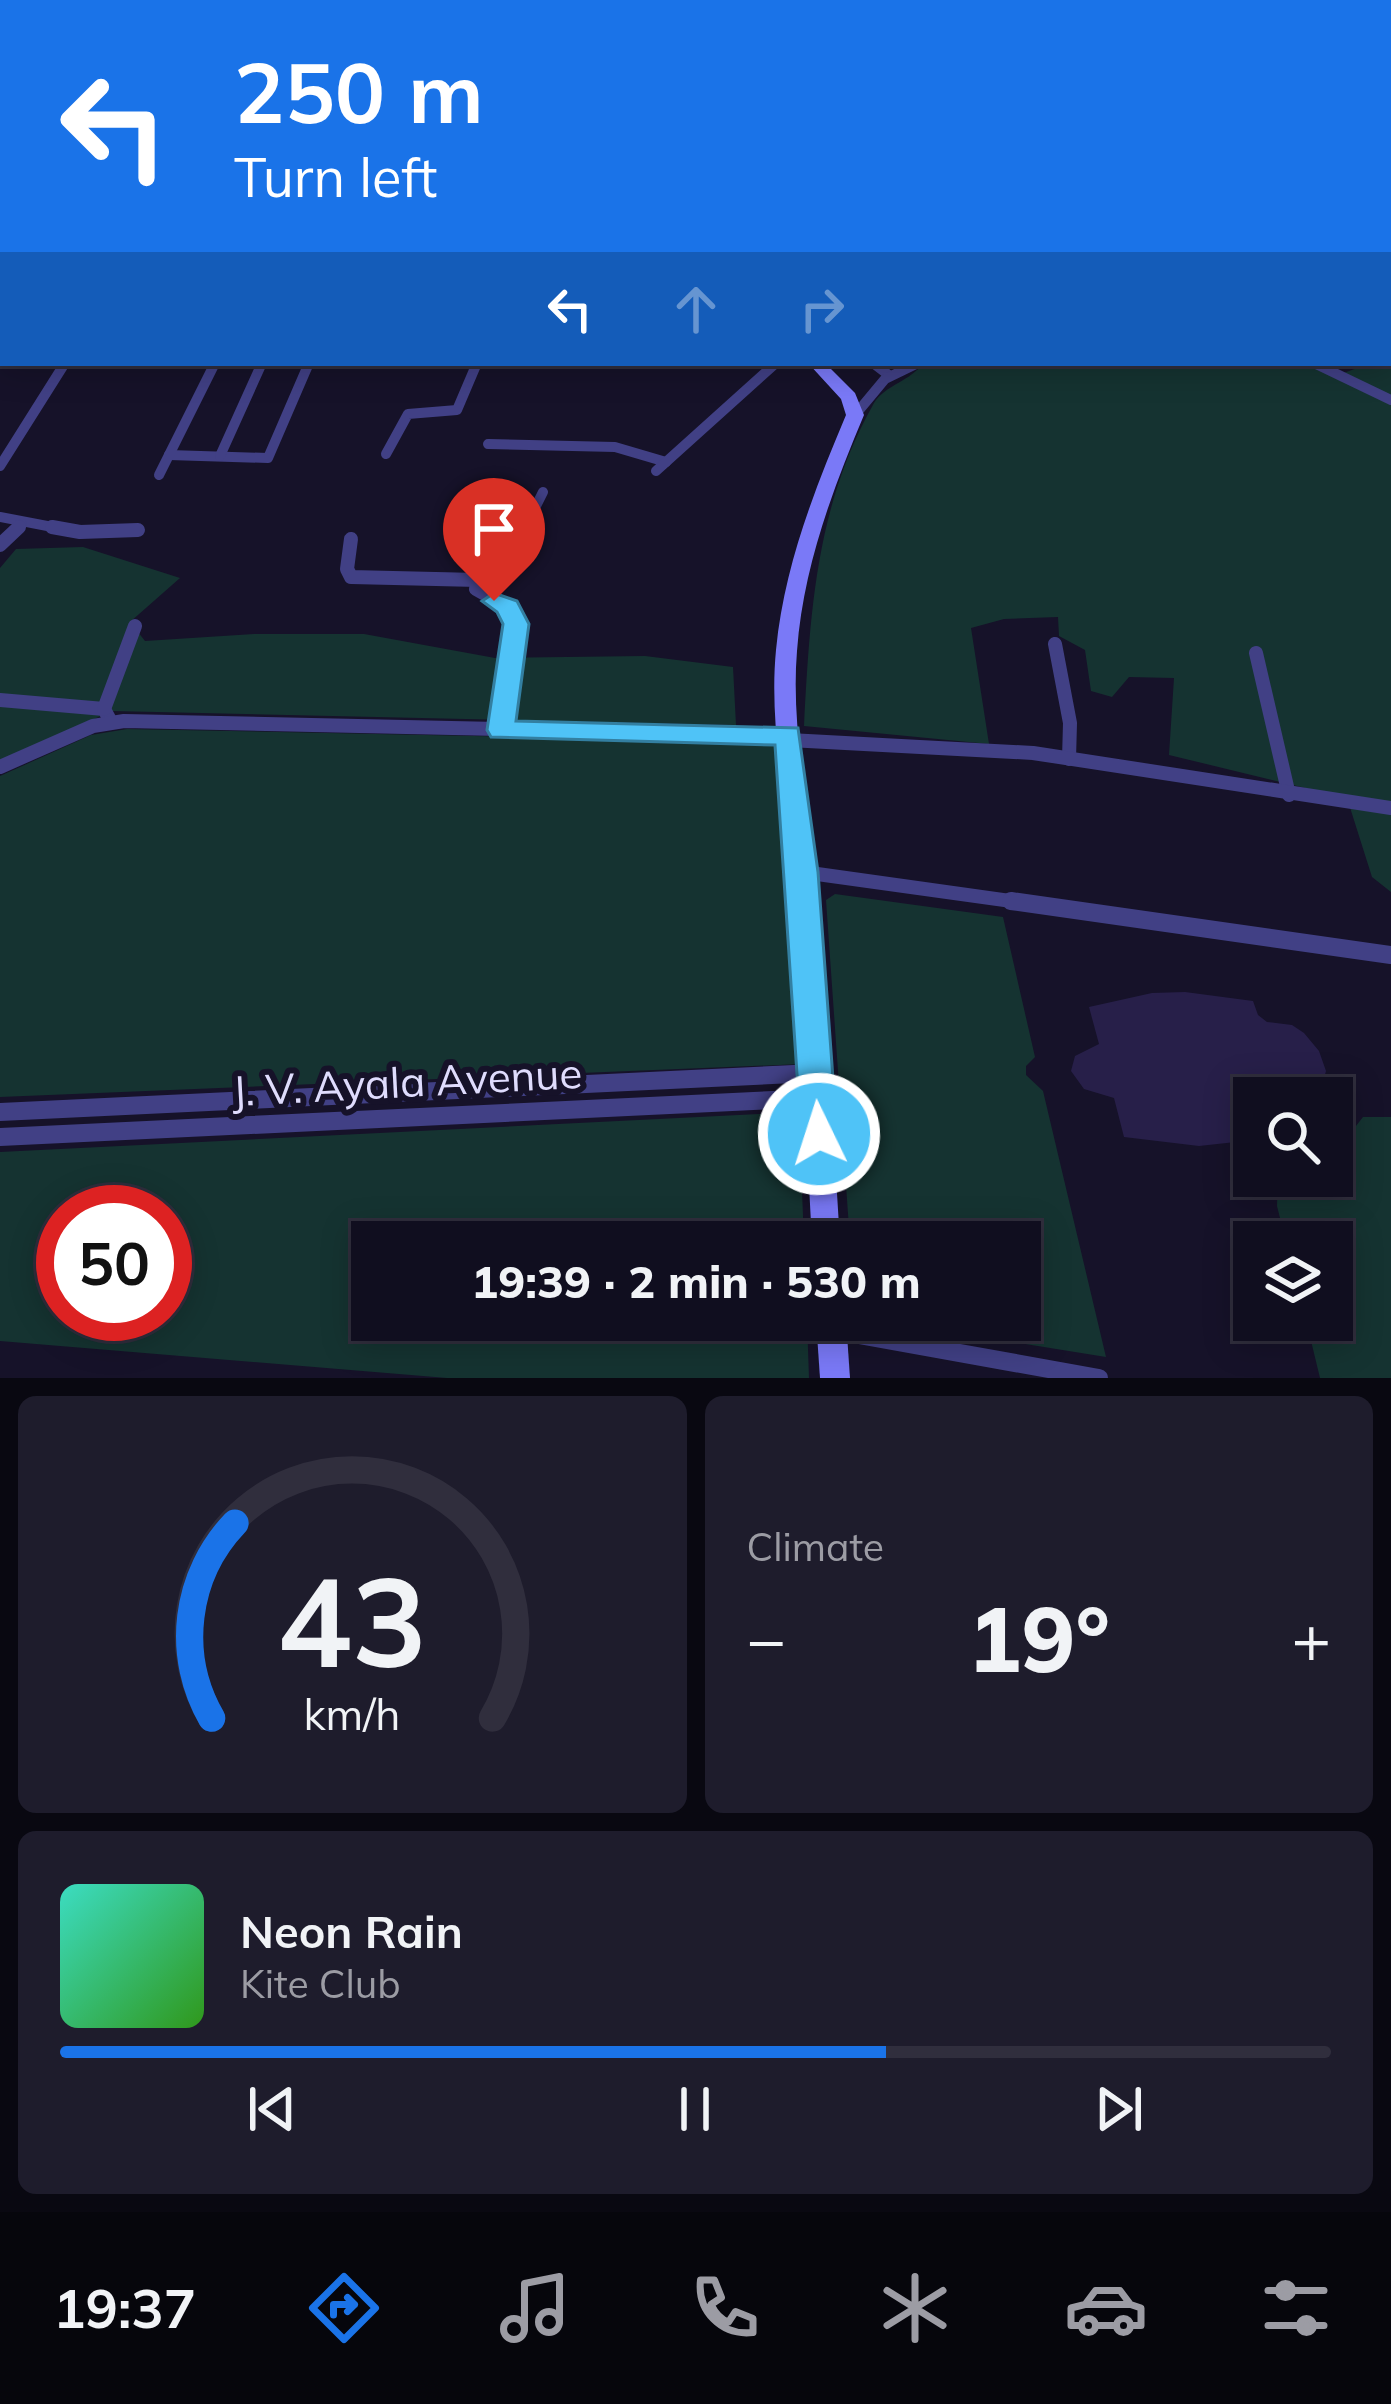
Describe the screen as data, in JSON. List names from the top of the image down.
{
  "streets": {
    "street": ["J. V. Ayala Avenue"]
  },
  "page": {
    "turn": ["250 m", "Turn left"],
    "limit": "50",
    "trip": "19:39 · 2 min · 530 m",
    "tile": "Climate",
    "heat": ["−", "19°", "+"],
    "song": ["Neon Rain", "Kite Club"],
    "tabs": "19:37",
    "gauge": ["43", "km/h"]
  }
}
